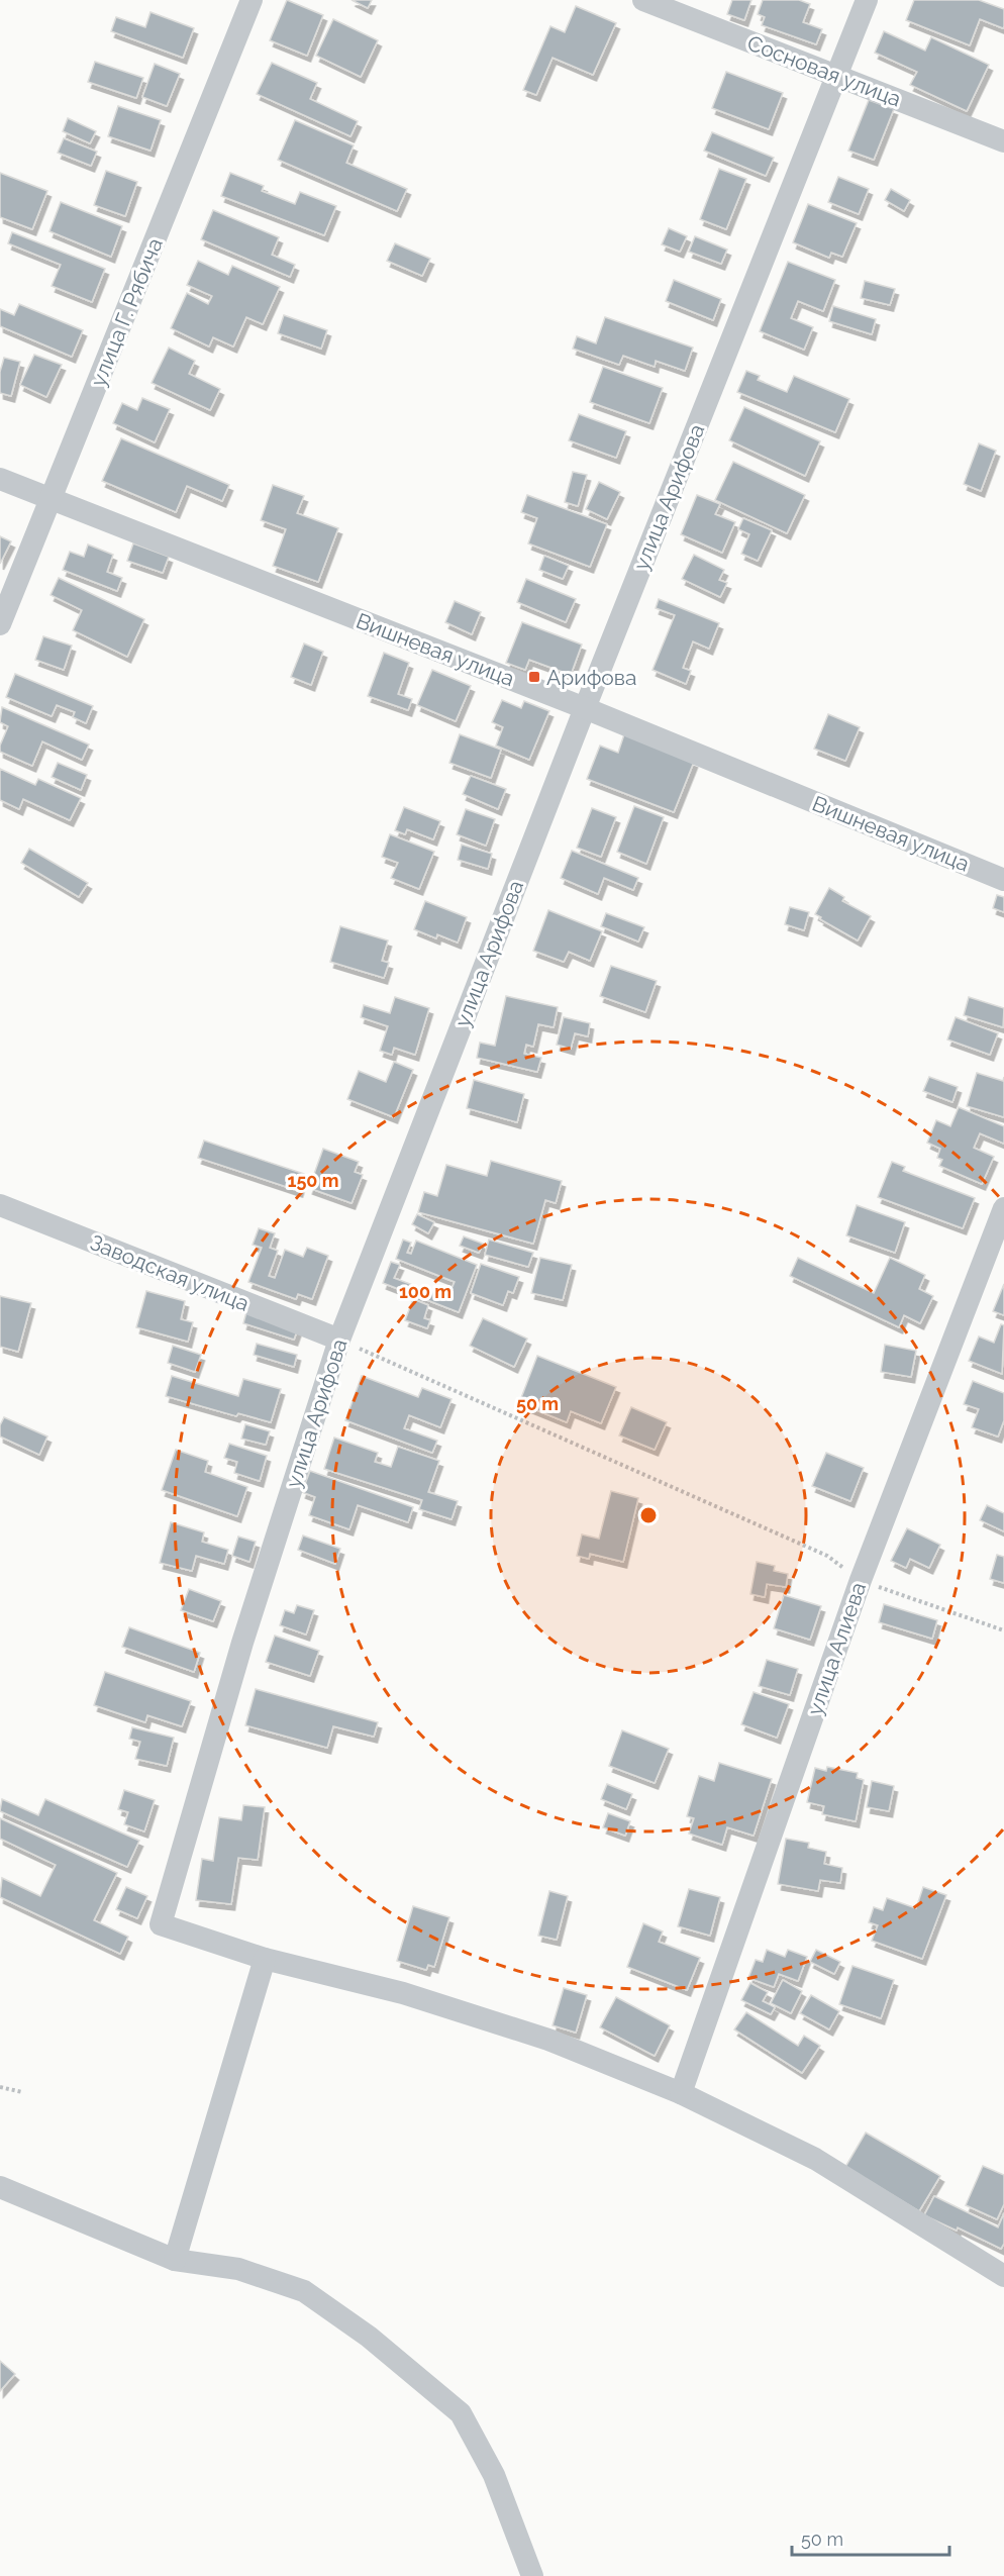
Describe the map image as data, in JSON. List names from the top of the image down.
{
  "streets": {
    "street": [
      "Сосновая улица",
      "улица Г. Рябича",
      "улица Арифова",
      "Вишневая улица",
      "Заводская улица",
      "улица Алиева"
    ]
  },
  "crossings": [
    ["Сосновая улица", "улица Арифова"],
    ["улица Г. Рябича", "Вишневая улица"],
    ["улица Арифова", "Вишневая улица"],
    ["улица Арифова", "Заводская улица"]
  ],
  "places": {
    "transit": ["Арифова"]
  },
  "scale_bar": "50 m",
  "rings": ["150 m", "100 m", "50 m"]
}
